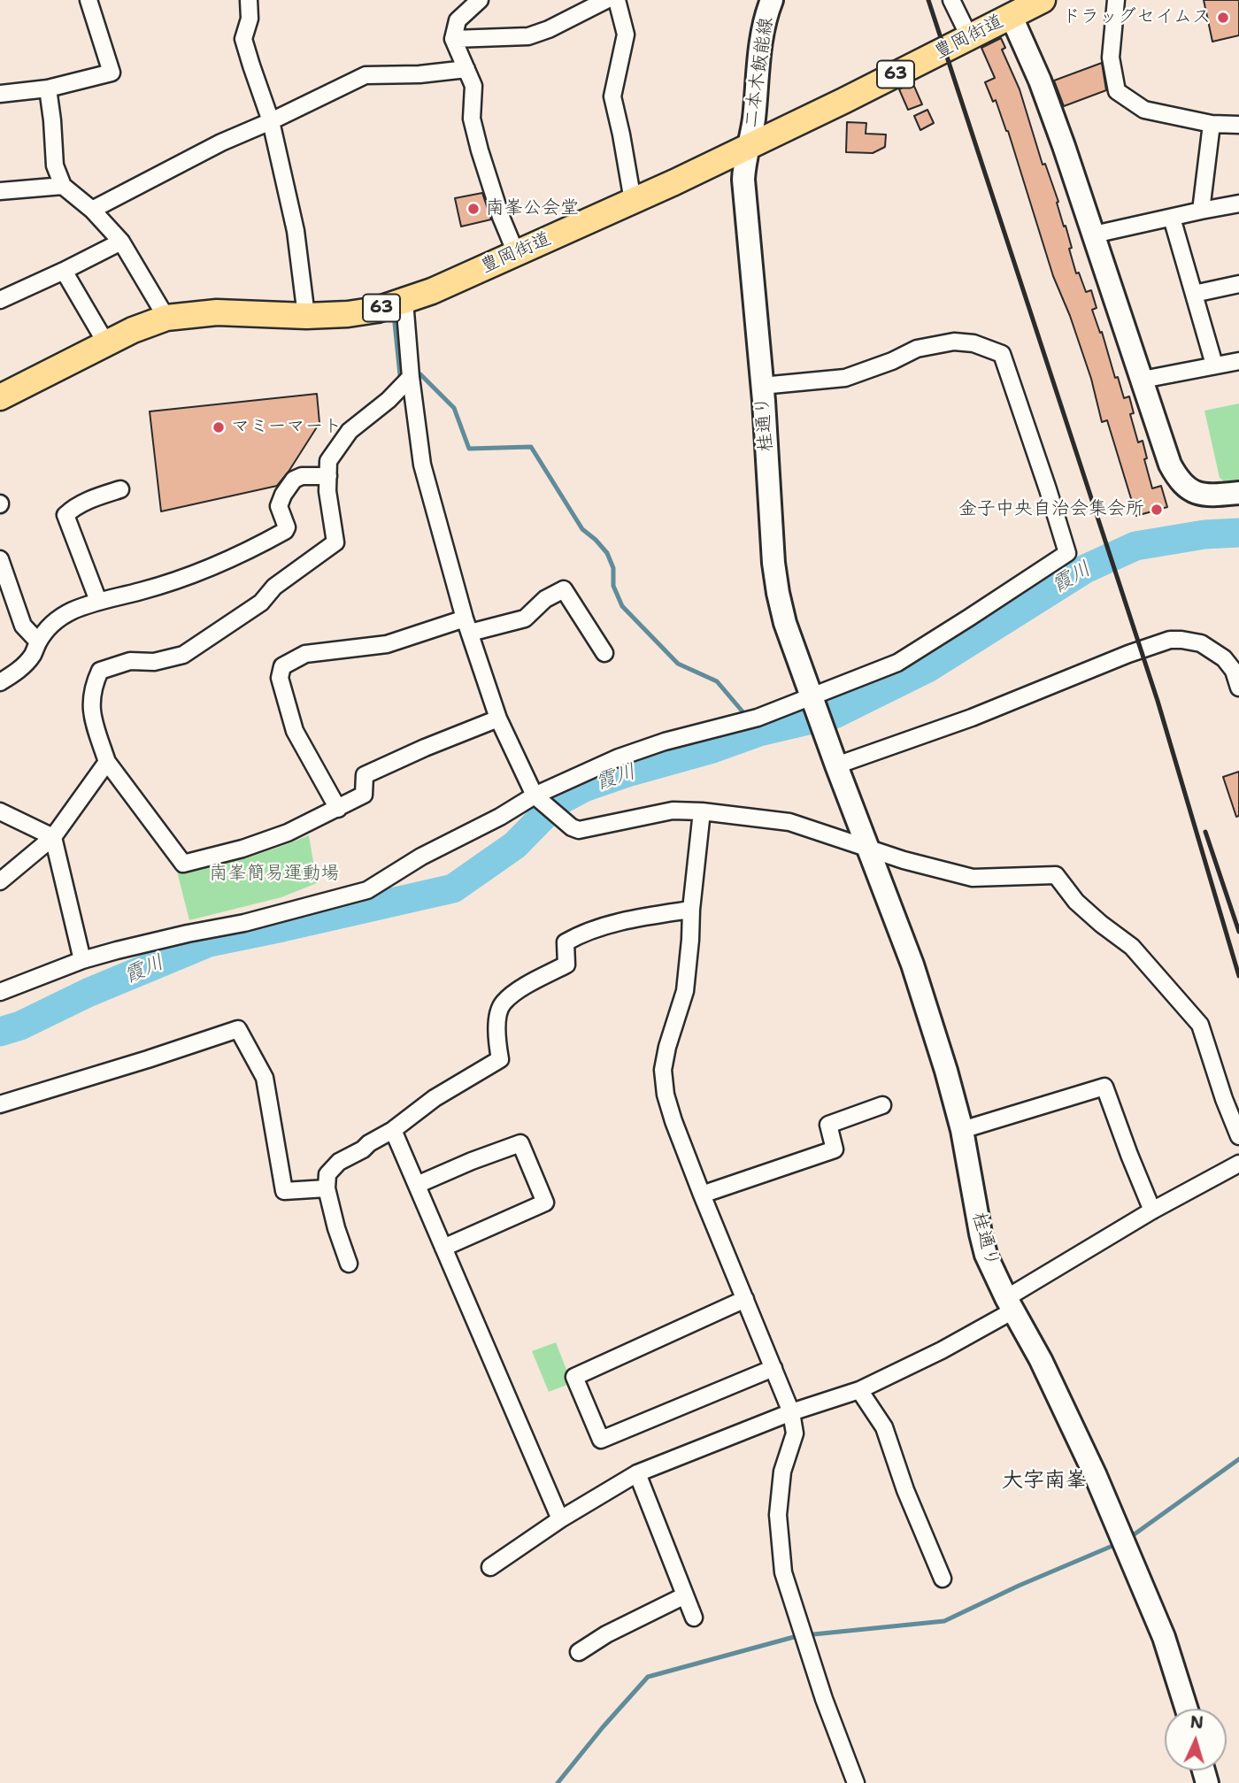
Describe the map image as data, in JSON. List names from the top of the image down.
{
  "streets": {
    "main road": ["豊岡街道", "63"],
    "street": ["二本木飯能線", "桂通り"]
  },
  "crossings": [
    ["豊岡街道", "二本木飯能線"],
    ["豊岡街道", "桂通り"],
    ["二本木飯能線", "桂通り"]
  ],
  "districts": ["大字南峯"],
  "water": ["霞川"],
  "parks": ["南峯簡易運動場"],
  "places": [
    "ドラッグセイムス",
    "南峯公会堂",
    "マミーマート",
    "金子中央自治会集会所"
  ],
  "north": "top"
}
